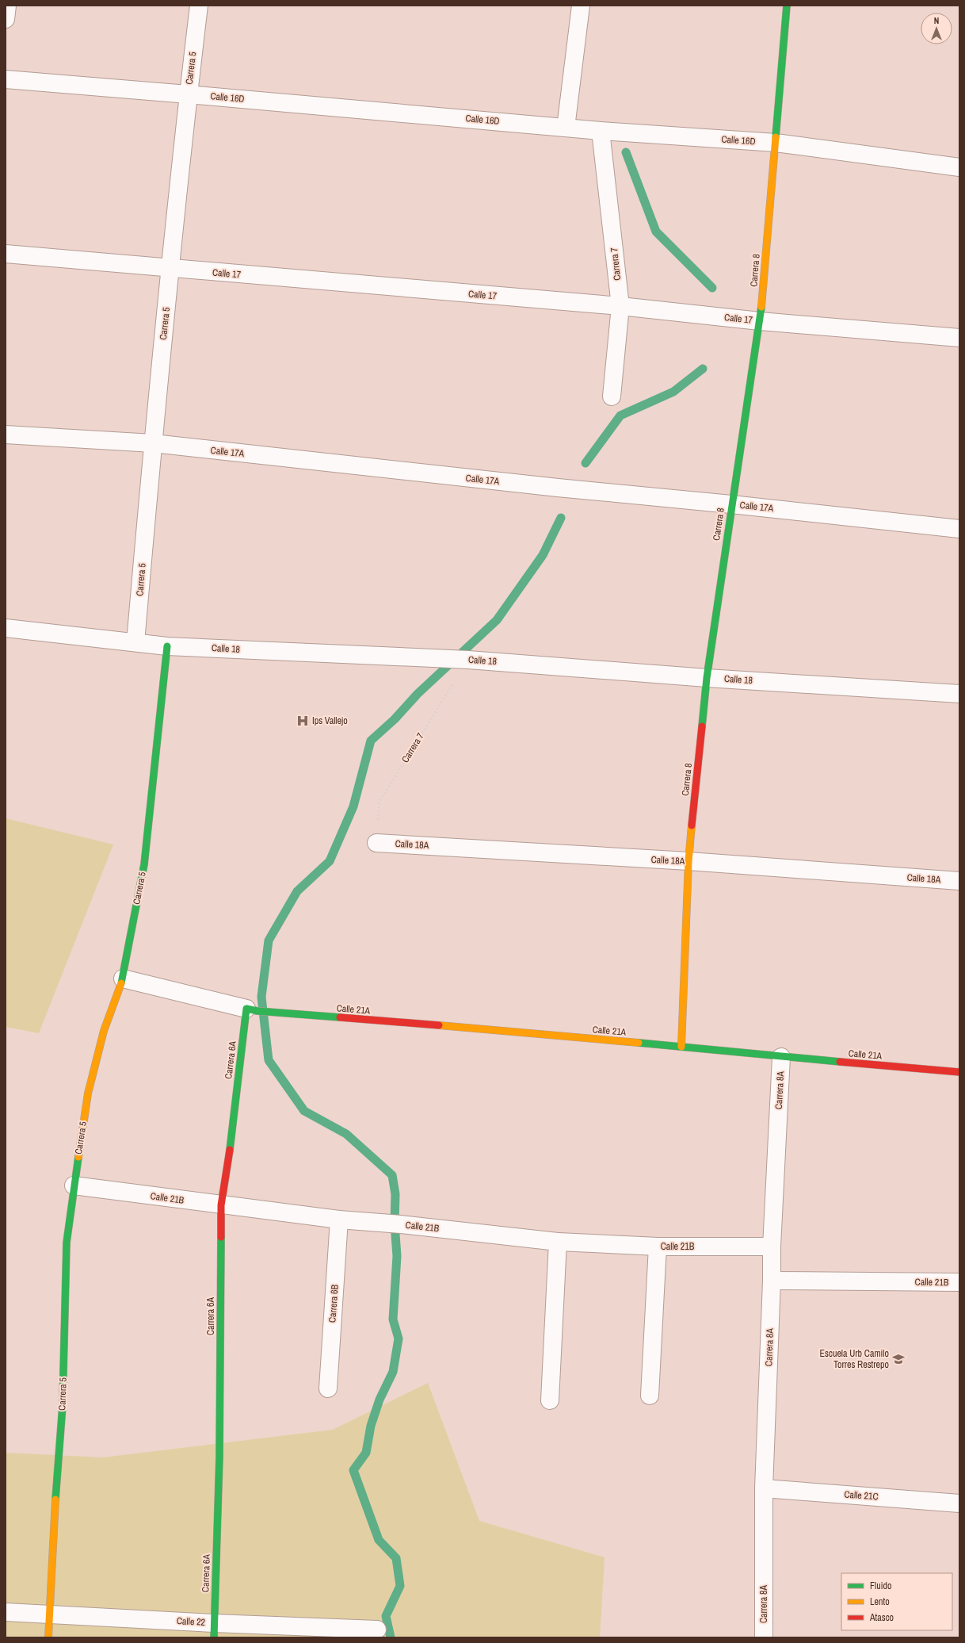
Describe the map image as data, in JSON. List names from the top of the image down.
{
  "streets": {
    "street": [
      "Carrera 5",
      "Calle 16D",
      "Carrera 7",
      "Carrera 8",
      "Calle 17",
      "Calle 17A",
      "Calle 18",
      "Calle 18A",
      "Calle 21A",
      "Carrera 6A",
      "Carrera 8A",
      "Calle 21B",
      "Carrera 6B",
      "Calle 21C",
      "Calle 22"
    ]
  },
  "crossings": [
    ["Carrera 5", "Calle 16D"],
    ["Carrera 5", "Calle 17"],
    ["Carrera 5", "Calle 17A"],
    ["Carrera 5", "Calle 18"],
    ["Carrera 5", "Calle 21B"],
    ["Carrera 5", "Calle 22"],
    ["Calle 16D", "Carrera 7"],
    ["Calle 16D", "Carrera 8"],
    ["Carrera 7", "Calle 17"],
    ["Carrera 7", "Calle 18"],
    ["Carrera 7", "Calle 18A"],
    ["Carrera 8", "Calle 17"],
    ["Carrera 8", "Calle 17A"],
    ["Carrera 8", "Calle 18"],
    ["Carrera 8", "Calle 18A"],
    ["Carrera 8", "Calle 21A"],
    ["Calle 21A", "Carrera 6A"],
    ["Calle 21A", "Carrera 8A"],
    ["Carrera 6A", "Calle 21B"],
    ["Carrera 6A", "Calle 22"],
    ["Carrera 8A", "Calle 21B"],
    ["Carrera 8A", "Calle 21C"],
    ["Calle 21B", "Carrera 6B"]
  ],
  "places": {
    "hospital": ["Ips Vallejo"],
    "school or university": ["Escuela Urb Camilo Torres Restrepo"]
  },
  "legend": ["Fluido", "Lento", "Atasco"],
  "north": "top"
}
